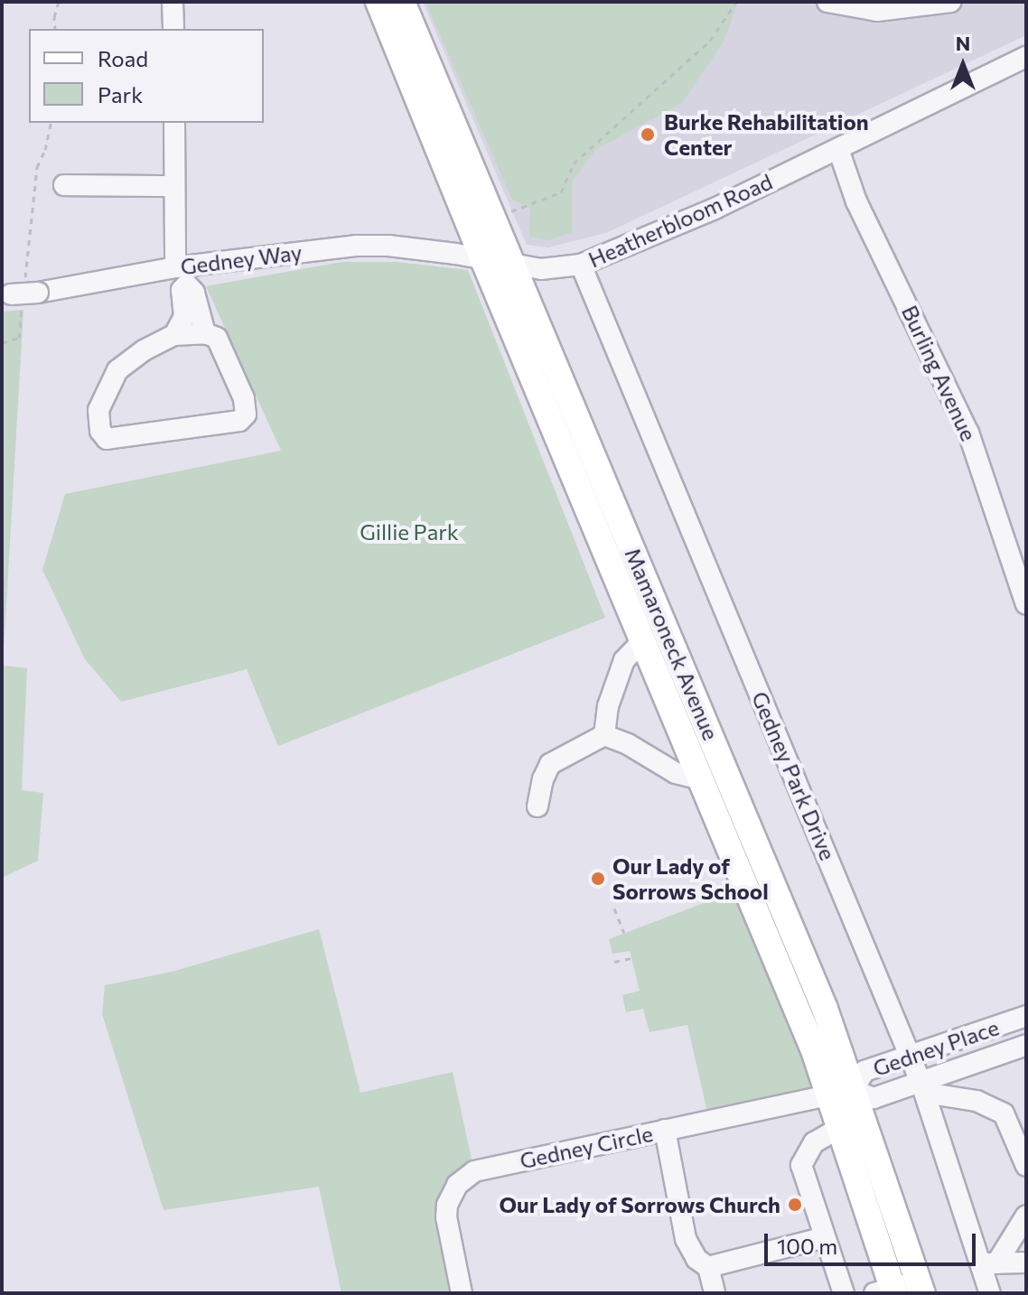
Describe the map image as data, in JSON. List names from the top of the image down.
{
  "streets": {
    "main road": ["Mamaroneck Avenue"],
    "street": [
      "Heatherbloom Road",
      "Gedney Way",
      "Burling Avenue",
      "Gedney Park Drive",
      "Gedney Place",
      "Gedney Circle"
    ]
  },
  "crossings": [
    ["Heatherbloom Road", "Gedney Way"],
    ["Heatherbloom Road", "Burling Avenue"],
    ["Heatherbloom Road", "Mamaroneck Avenue"],
    ["Heatherbloom Road", "Gedney Park Drive"],
    ["Gedney Way", "Mamaroneck Avenue"],
    ["Mamaroneck Avenue", "Gedney Place"],
    ["Mamaroneck Avenue", "Gedney Circle"],
    ["Gedney Park Drive", "Gedney Place"],
    ["Gedney Place", "Gedney Circle"]
  ],
  "parks": ["Gillie Park"],
  "places": ["Burke Rehabilitation Center", "Our Lady of Sorrows School", "Our Lady of Sorrows Church"],
  "legend": ["Road", "Park"],
  "scale_bar": "100 m",
  "north": "top"
}
